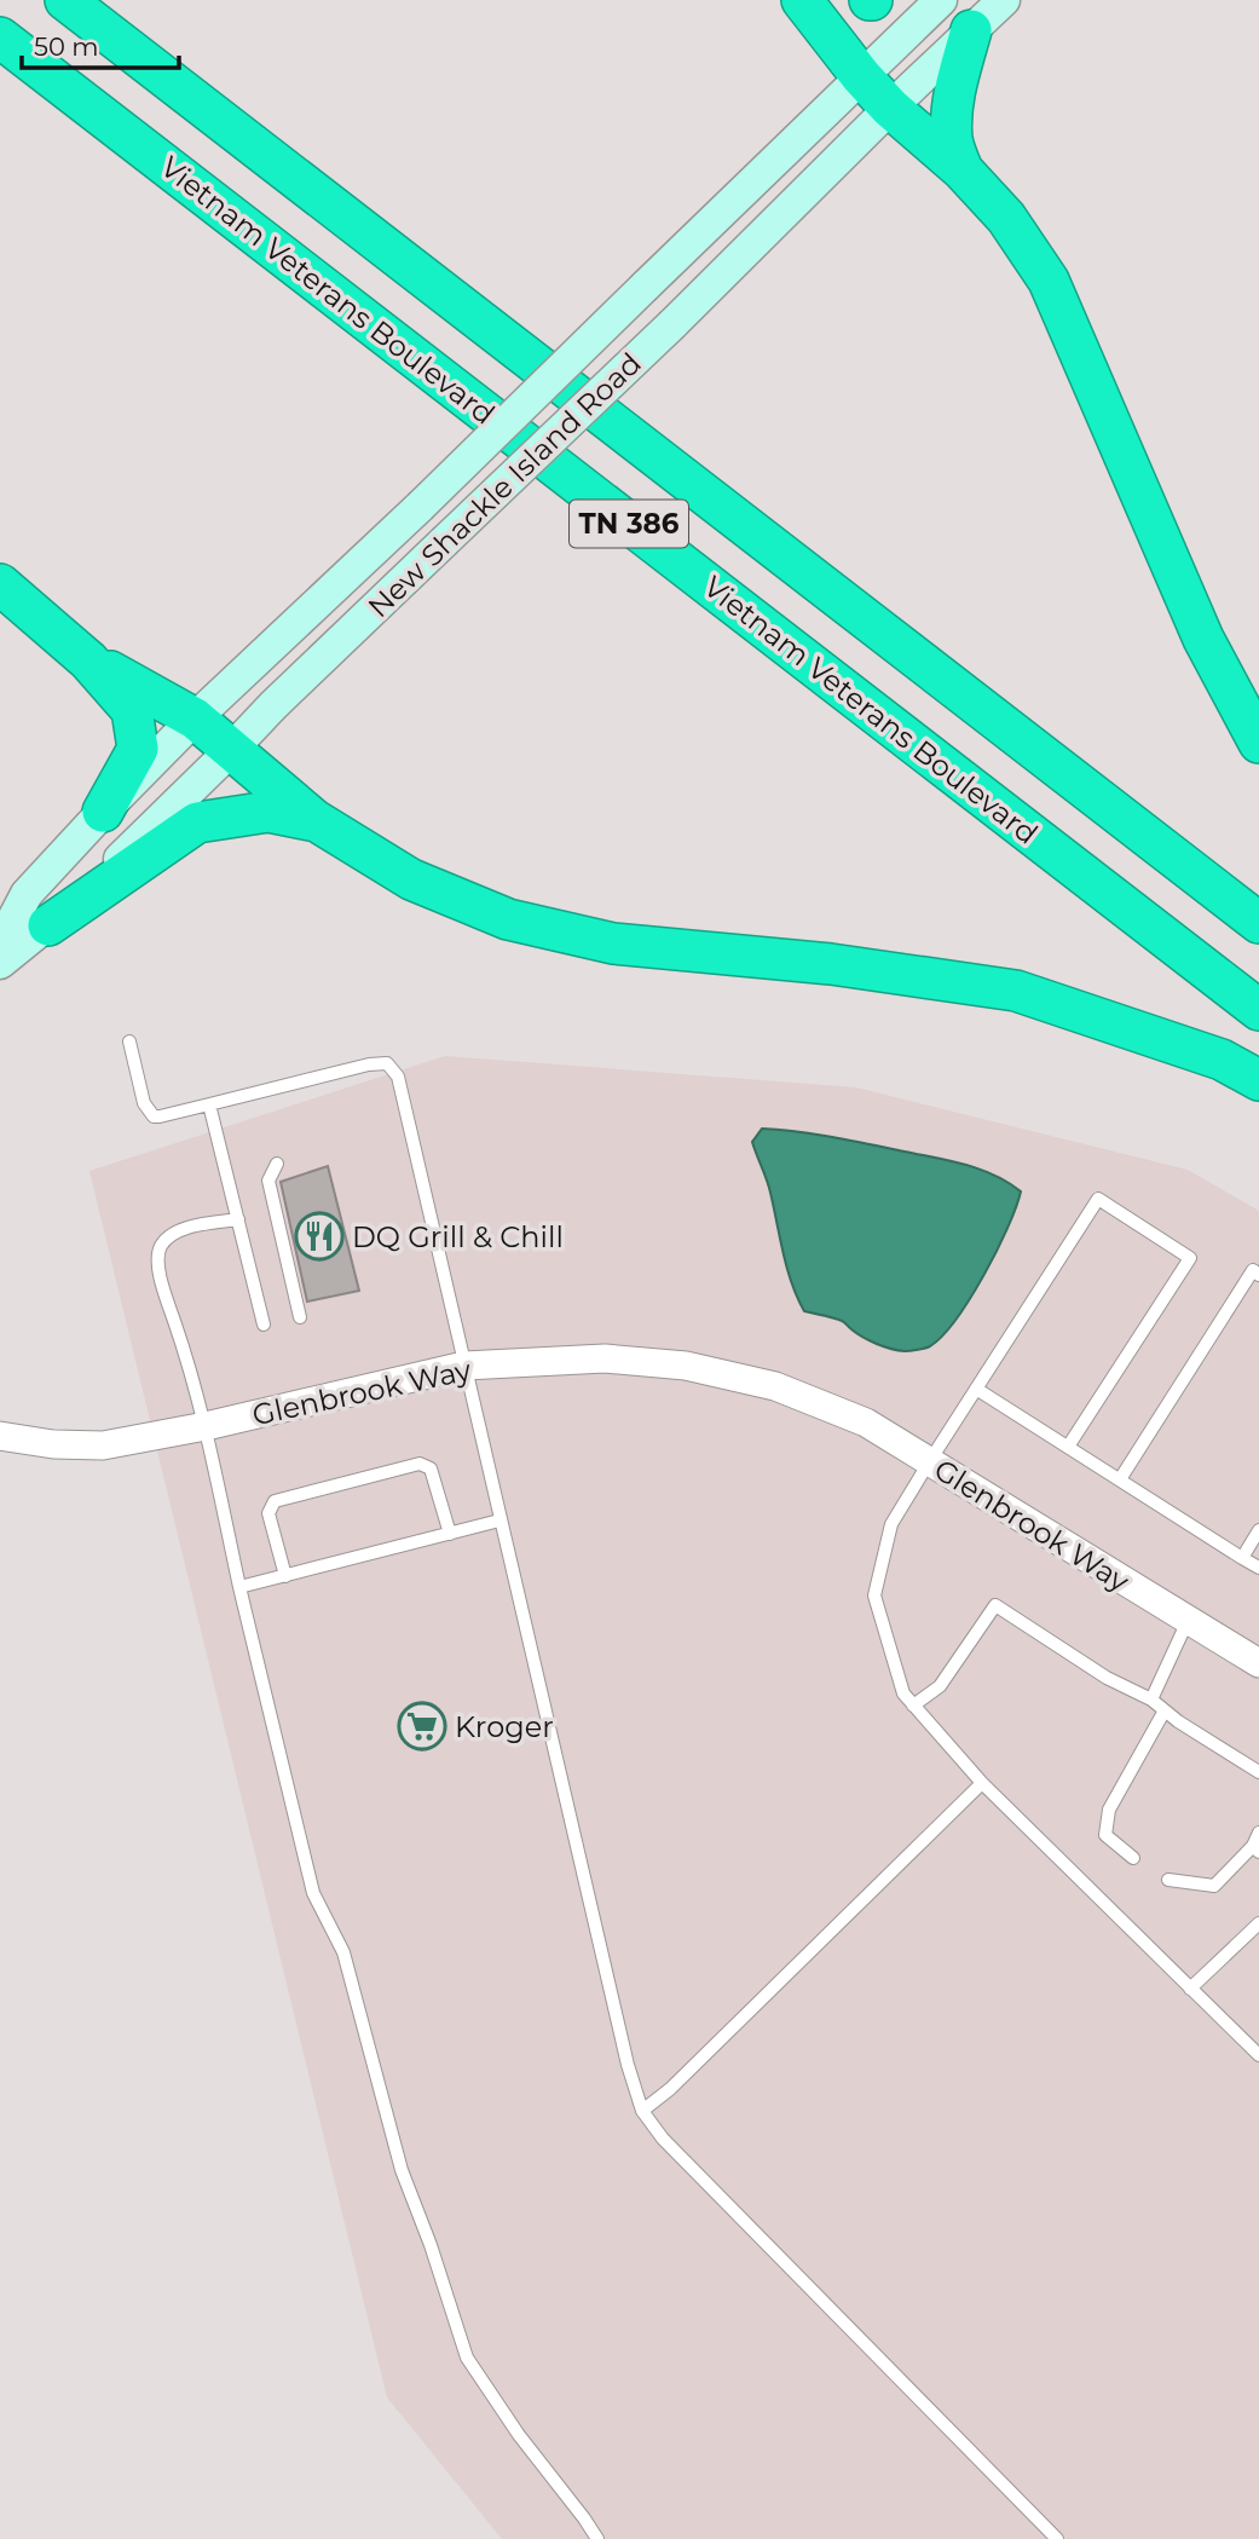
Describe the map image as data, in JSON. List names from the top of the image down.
{
  "streets": {
    "highway": ["Vietnam Veterans Boulevard", "TN 386"],
    "main road": ["New Shackle Island Road"],
    "street": ["Glenbrook Way"]
  },
  "places": {
    "restaurant": ["DQ Grill & Chill"],
    "supermarket": ["Kroger"]
  },
  "scale_bar": "50 m"
}
